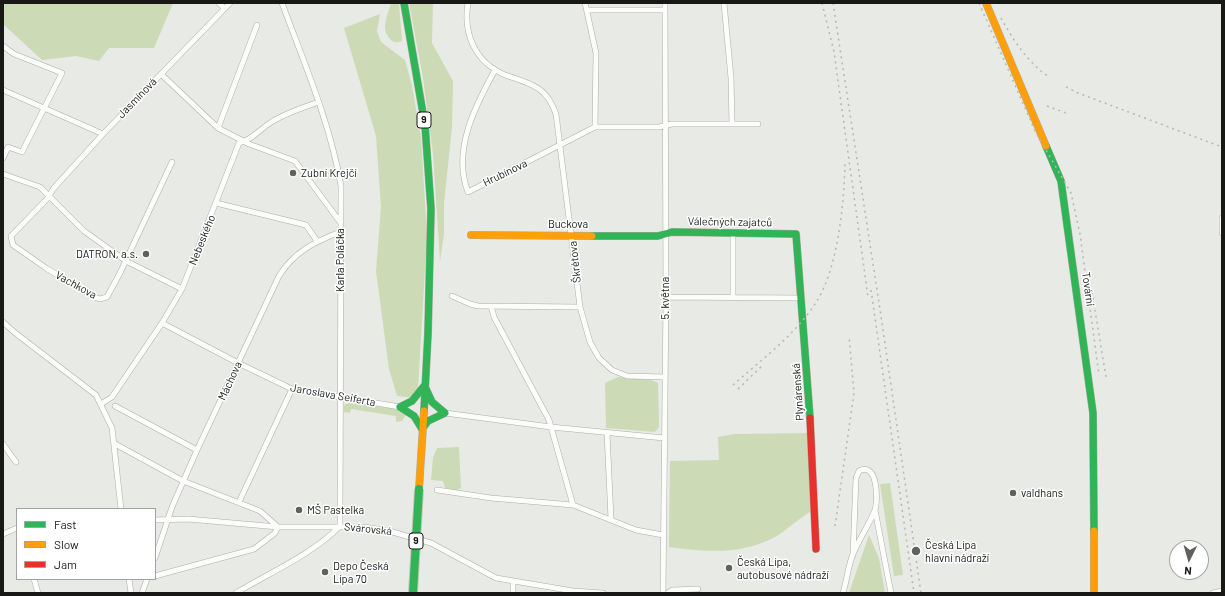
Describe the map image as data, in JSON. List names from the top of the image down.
{
  "streets": {
    "street": [
      "Jasmínová",
      "9",
      "Hrubínova",
      "Válečných zajatců",
      "Buckova",
      "Nebeského",
      "Karla Poláčka",
      "Škrétova",
      "Vachkova",
      "Tovární",
      "5. května",
      "Máchova",
      "Plynárenská",
      "Jaroslava Seiferta",
      "Svárovská"
    ]
  },
  "crossings": [
    ["Jasmínová", "Vachkova"],
    ["Hrubínova", "Škrétova"],
    ["Hrubínova", "5. května"],
    ["Válečných zajatců", "Buckova"],
    ["Válečných zajatců", "5. května"],
    ["Válečných zajatců", "Plynárenská"],
    ["Buckova", "Škrétova"],
    ["Buckova", "5. května"],
    ["Nebeského", "Karla Poláčka"],
    ["Nebeského", "Jaroslava Seiferta"],
    ["Karla Poláčka", "Máchova"],
    ["Karla Poláčka", "Jaroslava Seiferta"],
    ["Karla Poláčka", "Svárovská"],
    ["Škrétova", "5. května"],
    ["Máchova", "Jaroslava Seiferta"],
    ["Máchova", "Svárovská"]
  ],
  "places": [
    "Zubní Krejčí",
    "DATRON, a.s.",
    "valdhans",
    "MŠ Pastelka",
    "Česká Lípa hlavní nádraží",
    "Česká Lípa, autobusové nádraží",
    "Depo Česká Lípa 70"
  ],
  "legend": ["Fast", "Slow", "Jam"],
  "north": "bottom"
}
